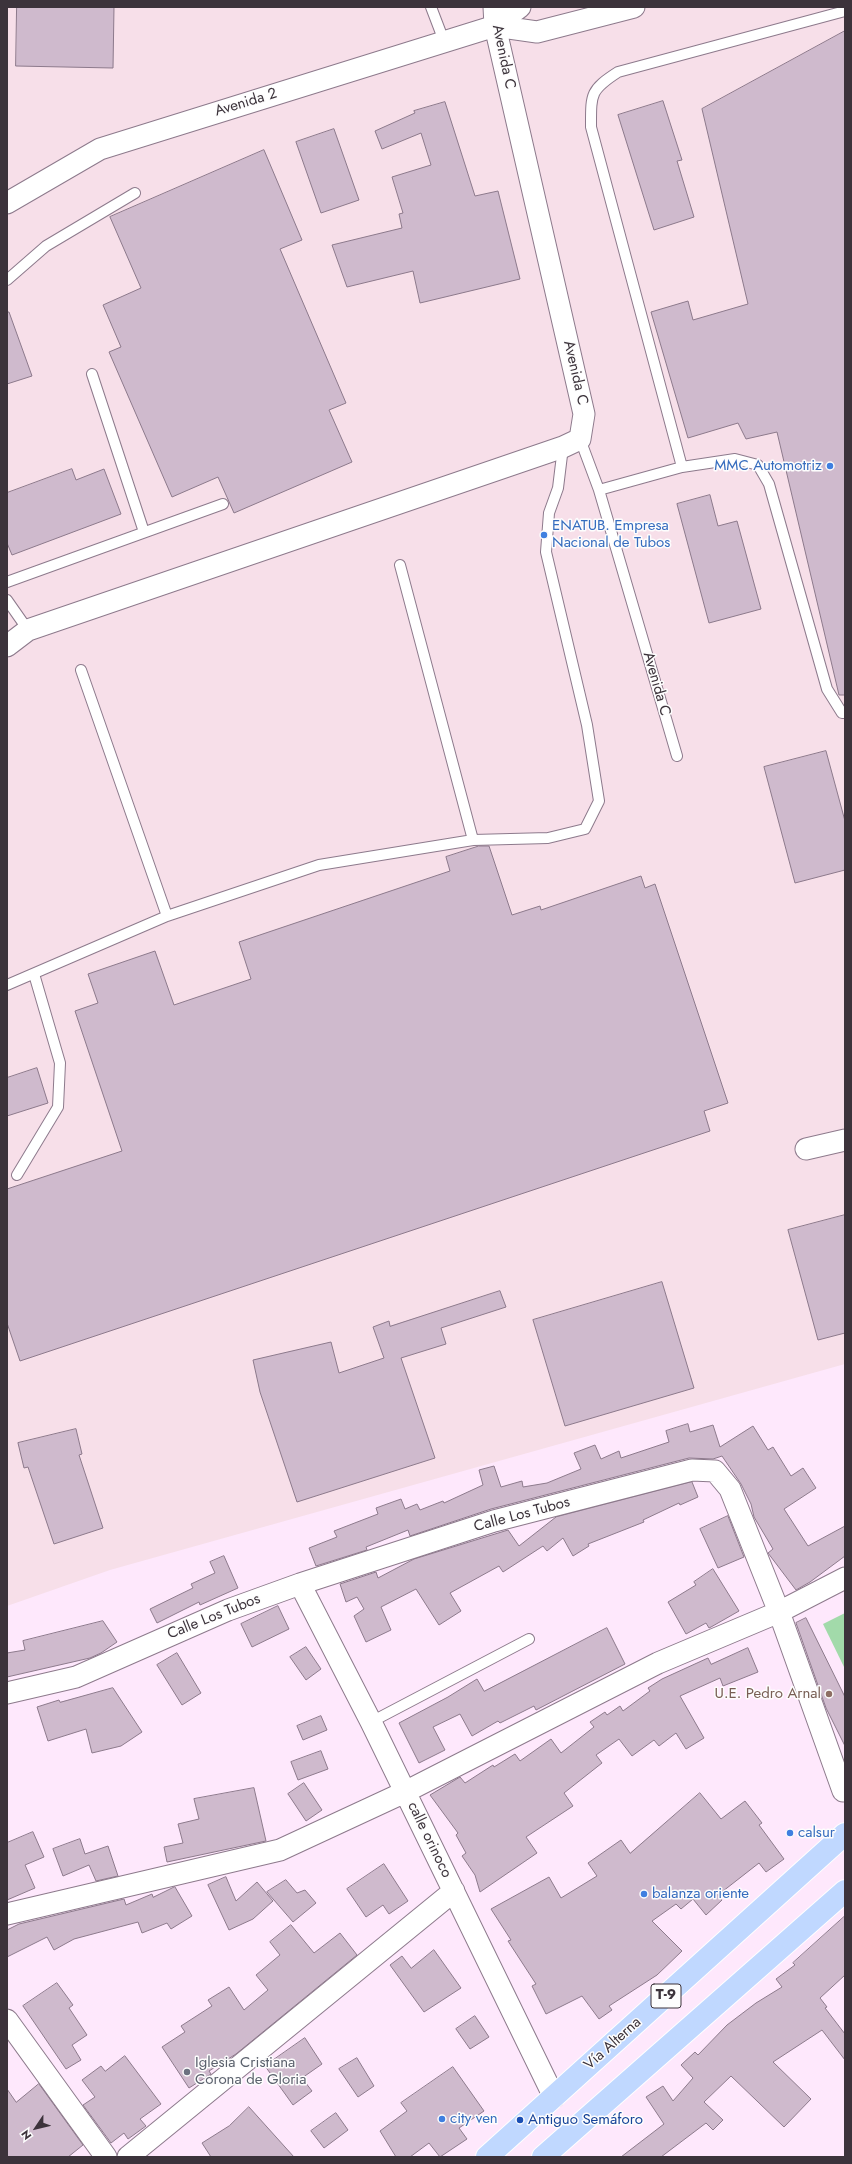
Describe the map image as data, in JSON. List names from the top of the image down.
{
  "streets": {
    "highway": ["T-9", "Vía Alterna"],
    "street": [
      "Avenida C",
      "Avenida 2",
      "Calle Los Tubos",
      "calle orinoco"
    ]
  },
  "crossings": [
    ["Avenida C", "Avenida 2"],
    ["Calle Los Tubos", "calle orinoco"],
    ["calle orinoco", "Vía Alterna"]
  ],
  "places": [
    "MMC Automotriz",
    "ENATUB. Empresa Nacional de Tubos",
    "U.E. Pedro Arnal",
    "calsur",
    "balanza oriente",
    "Iglesia Cristiana Corona de Gloria",
    "city ven",
    "Antiguo Semáforo"
  ],
  "north": "bottom left"
}
